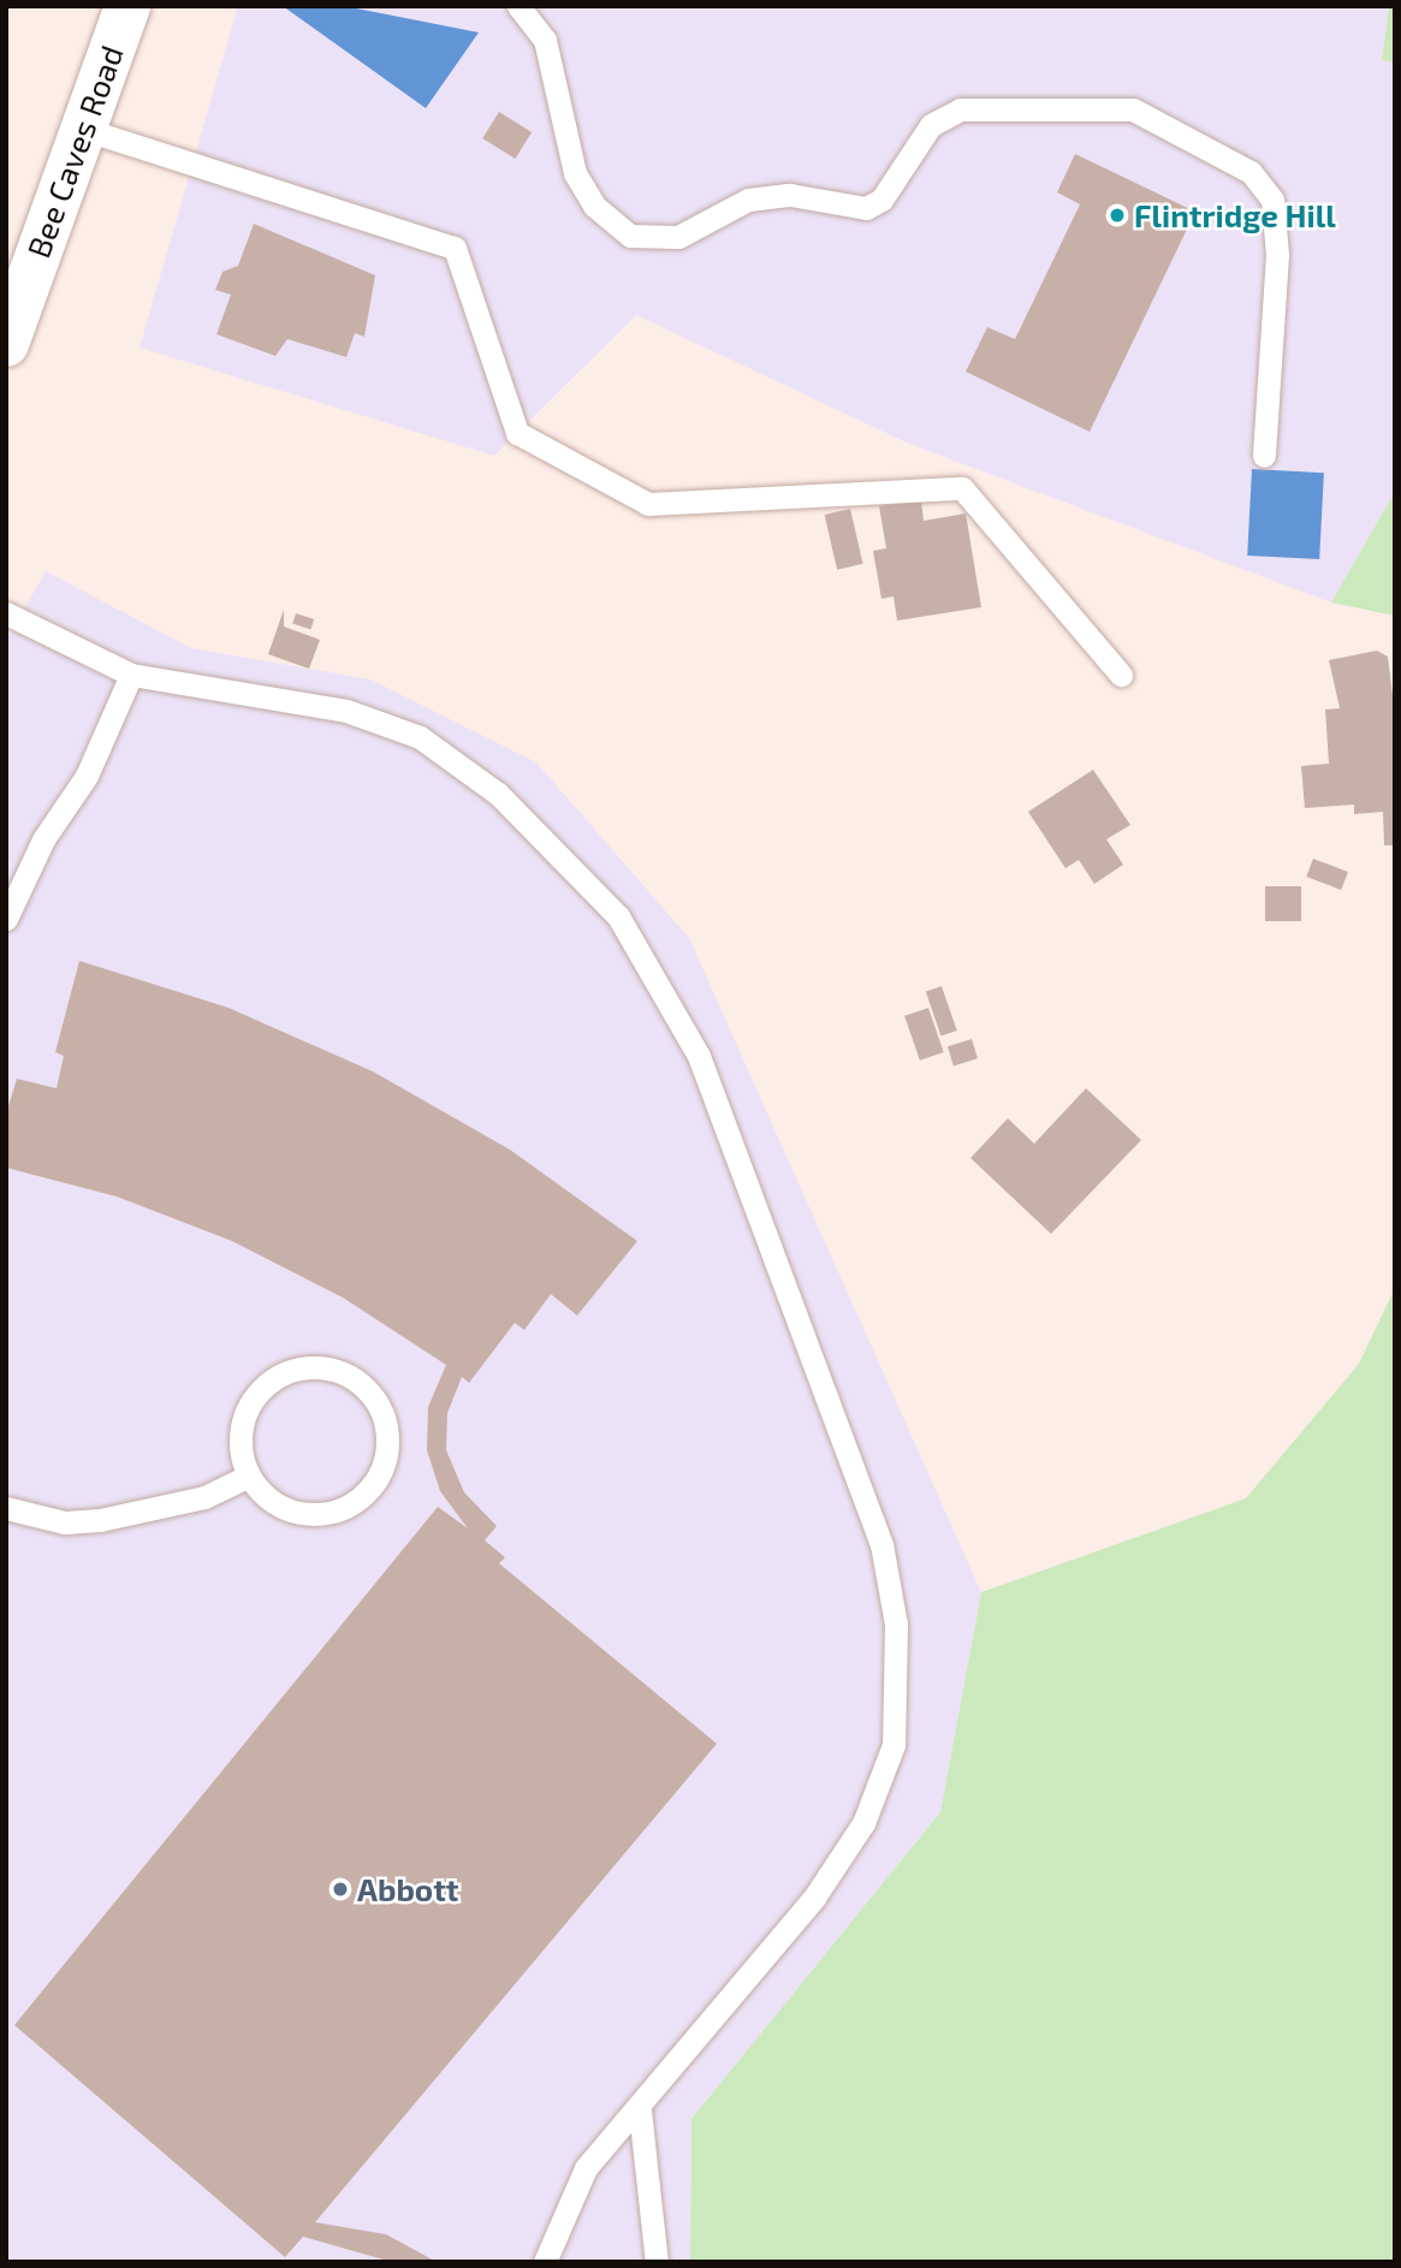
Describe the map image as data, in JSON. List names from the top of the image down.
{
  "streets": {
    "main road": ["Bee Caves Road"]
  },
  "places": ["Flintridge Hill", "Abbott"]
}
